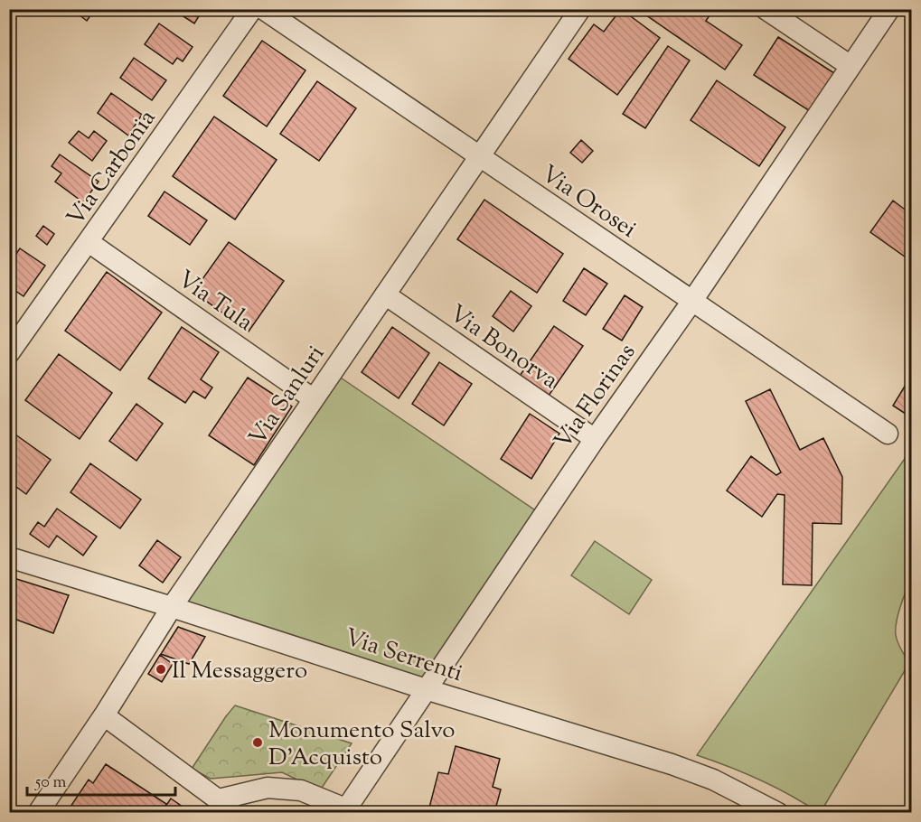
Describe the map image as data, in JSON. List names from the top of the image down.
{
  "streets": {
    "street": [
      "Via Carbonia",
      "Via Orosei",
      "Via Tula",
      "Via Bonorva",
      "Via Sanluri",
      "Via Florinas",
      "Via Serrenti"
    ]
  },
  "crossings": [
    ["Via Carbonia", "Via Tula"],
    ["Via Orosei", "Via Sanluri"],
    ["Via Orosei", "Via Florinas"],
    ["Via Tula", "Via Sanluri"],
    ["Via Bonorva", "Via Sanluri"],
    ["Via Bonorva", "Via Florinas"],
    ["Via Sanluri", "Via Serrenti"],
    ["Via Florinas", "Via Serrenti"]
  ],
  "places": ["Il Messaggero", "Monumento Salvo D'Acquisto"],
  "scale_bar": "50 m"
}
